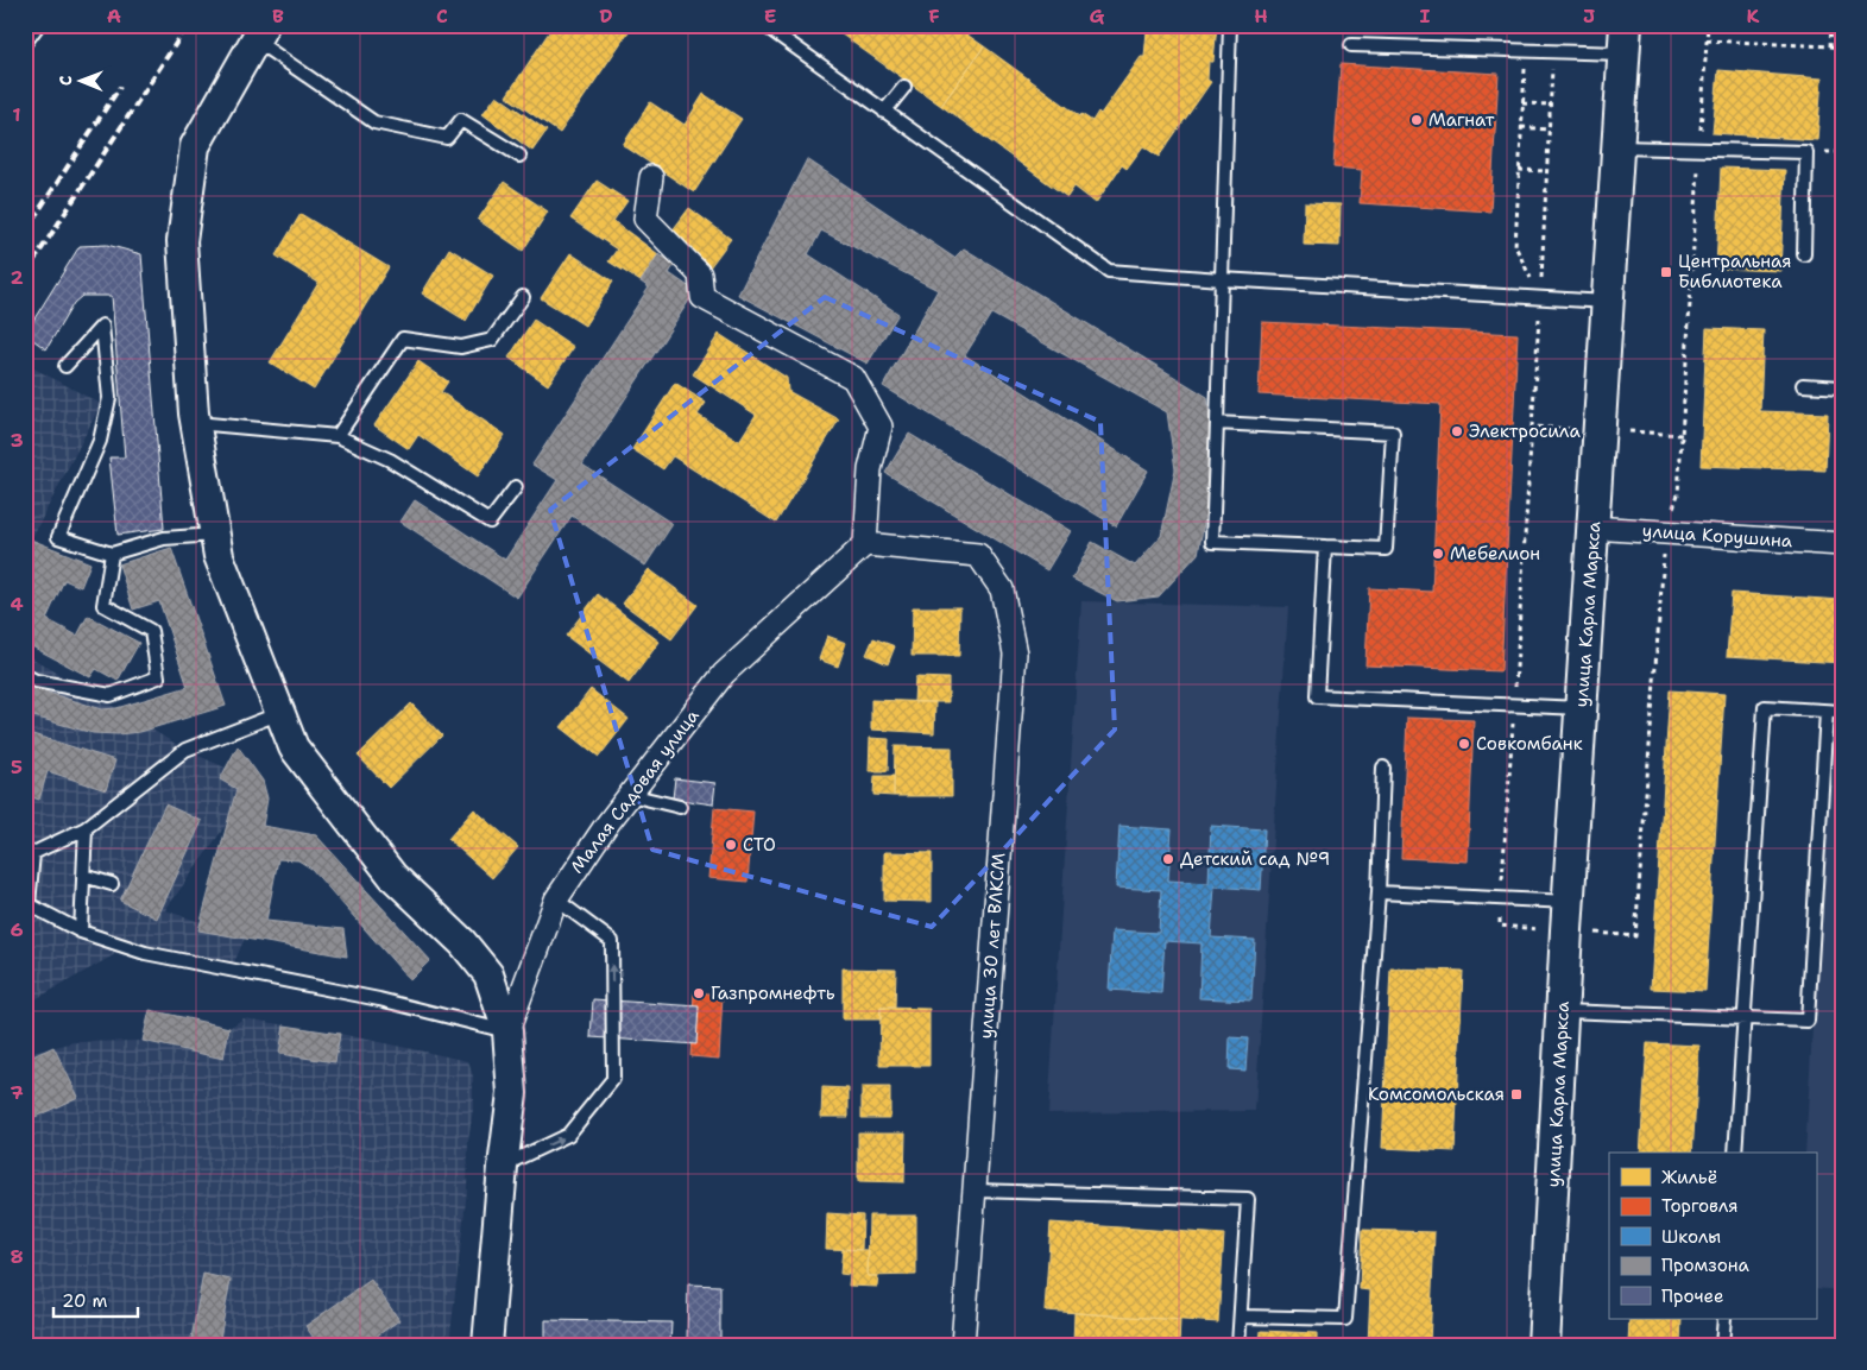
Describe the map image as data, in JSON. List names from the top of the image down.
{
  "streets": {
    "main road": ["улица Карла Маркса"],
    "street": ["улица Корушина", "Малая Садовая улица", "улица 30 лет ВЛКСМ"]
  },
  "crossings": [
    ["улица Корушина", "улица Карла Маркса"],
    ["Малая Садовая улица", "улица 30 лет ВЛКСМ"]
  ],
  "places": {
    "other": [
      "Магнат",
      "Электросила",
      "Мебелион",
      "Совкомбанк",
      "СТО",
      "Детский сад №9",
      "Газпромнефть"
    ],
    "transit": ["Центральная Библиотека", "Комсомольская"]
  },
  "legend": [
    "Жильё",
    "Торговля",
    "Школы",
    "Промзона",
    "Прочее"
  ],
  "scale_bar": "20 m",
  "north": "left",
  "grid": {
    "columns": [
      "A",
      "B",
      "C",
      "D",
      "E",
      "F",
      "G",
      "H",
      "I",
      "J",
      "K"
    ],
    "rows": [
      "1",
      "2",
      "3",
      "4",
      "5",
      "6",
      "7",
      "8"
    ]
  }
}
